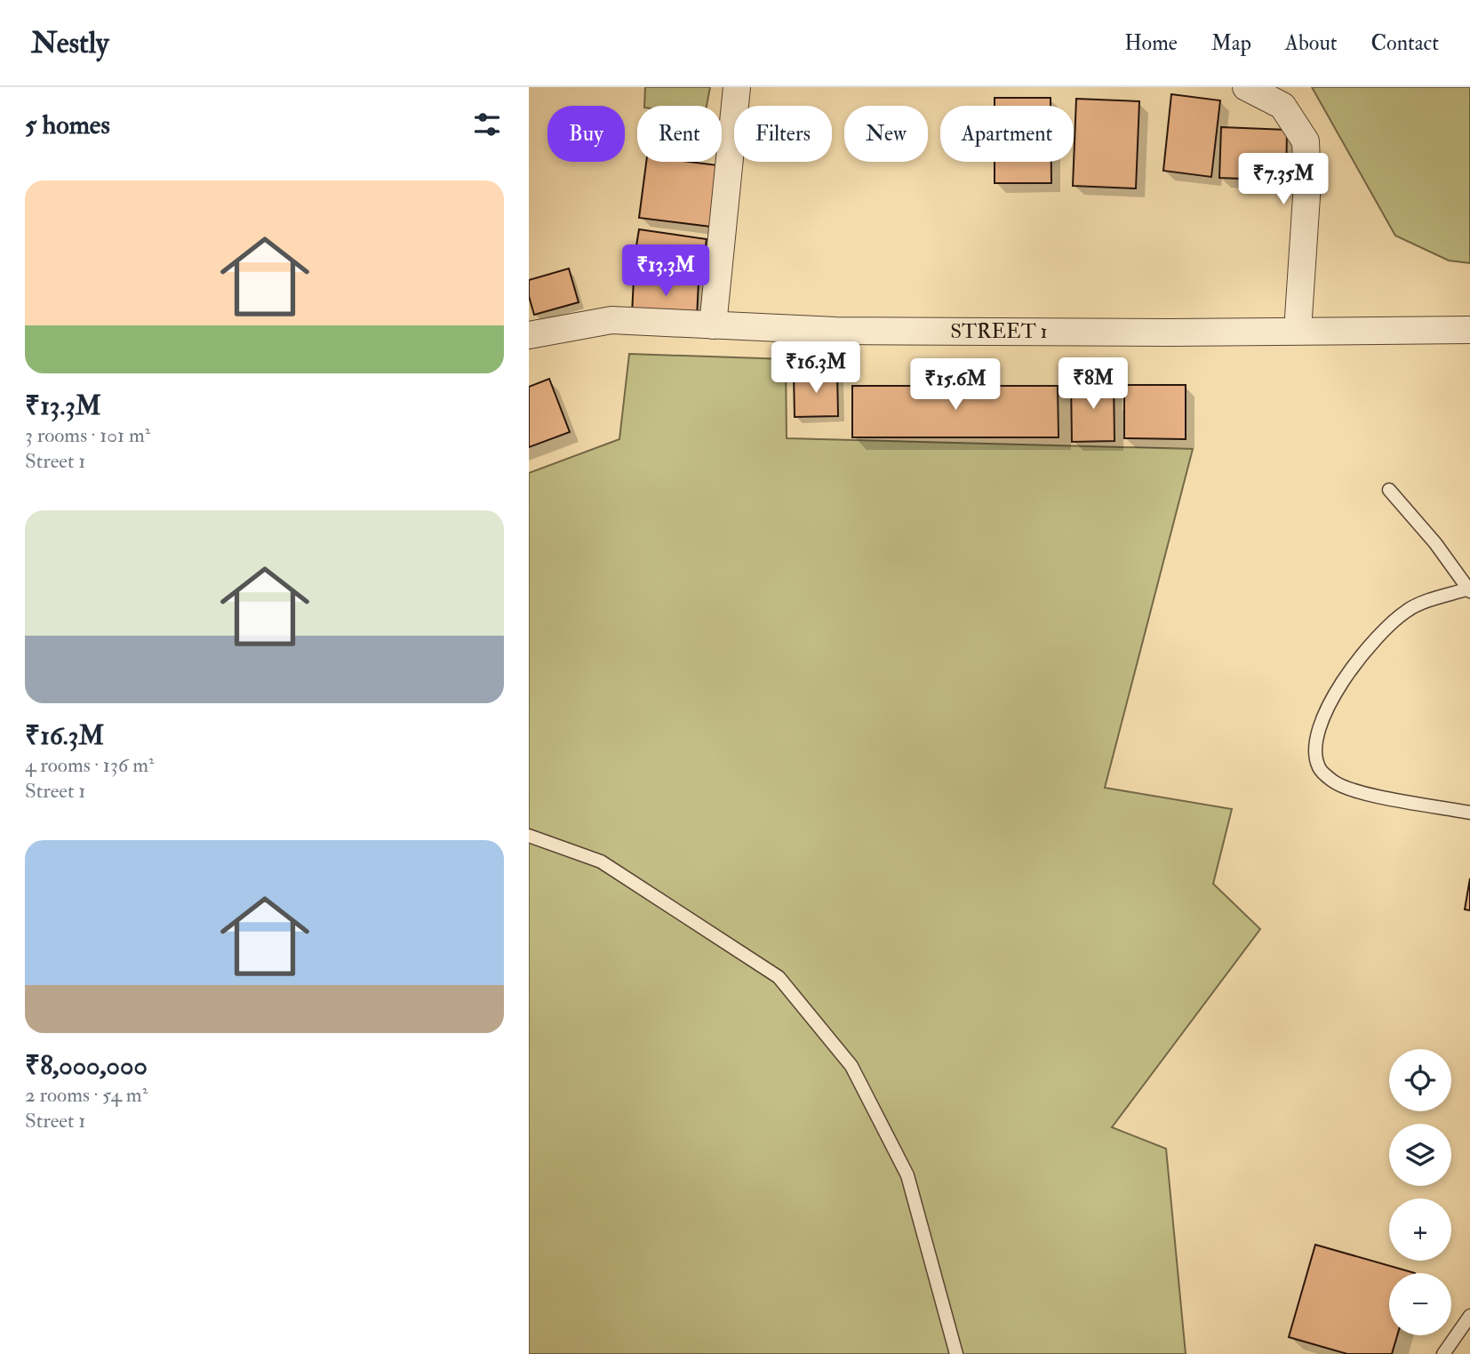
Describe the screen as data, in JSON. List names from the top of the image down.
{
  "streets": {
    "street": ["STREET 1"]
  },
  "page": {
    "header": "Nestly",
    "nav": [
      "Home",
      "Map",
      "About",
      "Contact"
    ],
    "heading": "5 homes",
    "chip": [
      "Buy",
      "Rent",
      "Filters",
      "New",
      "Apartment"
    ],
    "price": [
      "₹7.35M",
      "₹13.3M",
      "₹16.3M",
      "₹8M",
      "₹15.6M"
    ],
    "list": [
      {
        "name": "₹13.3M",
        "note": "3 rooms · 101 m² · Street 1"
      },
      {
        "name": "₹16.3M",
        "note": "4 rooms · 136 m² · Street 1"
      },
      {
        "name": "₹8,000,000",
        "note": "2 rooms · 54 m² · Street 1"
      }
    ],
    "map_buttons": ["+", "−"]
  }
}
